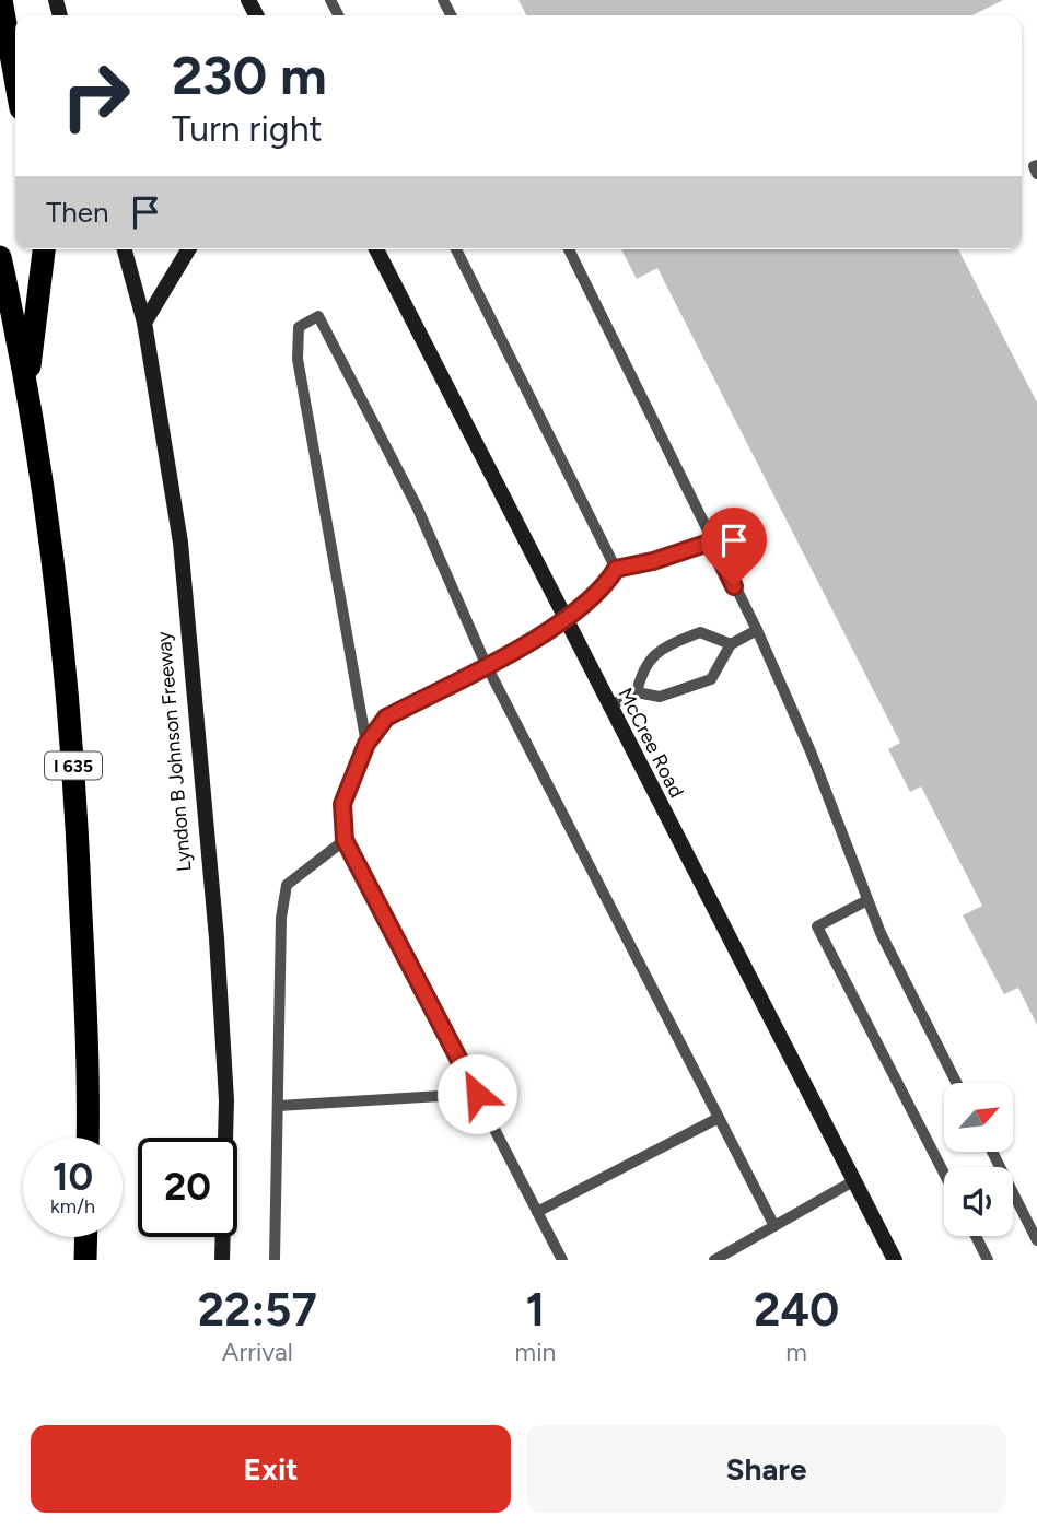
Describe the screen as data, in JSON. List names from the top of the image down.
{
  "streets": {
    "highway": ["I 635"],
    "main road": ["McCree Road", "Lyndon B Johnson Freeway"]
  },
  "north": "top right",
  "page": {
    "turn": ["230 m", "Turn right"],
    "then": "Then",
    "speed": "10 km/h",
    "limit": "20",
    "eta": [
      "22:57",
      "Arrival",
      "1",
      "min",
      "240",
      "m"
    ],
    "buttons": ["Exit", "Share"]
  }
}
